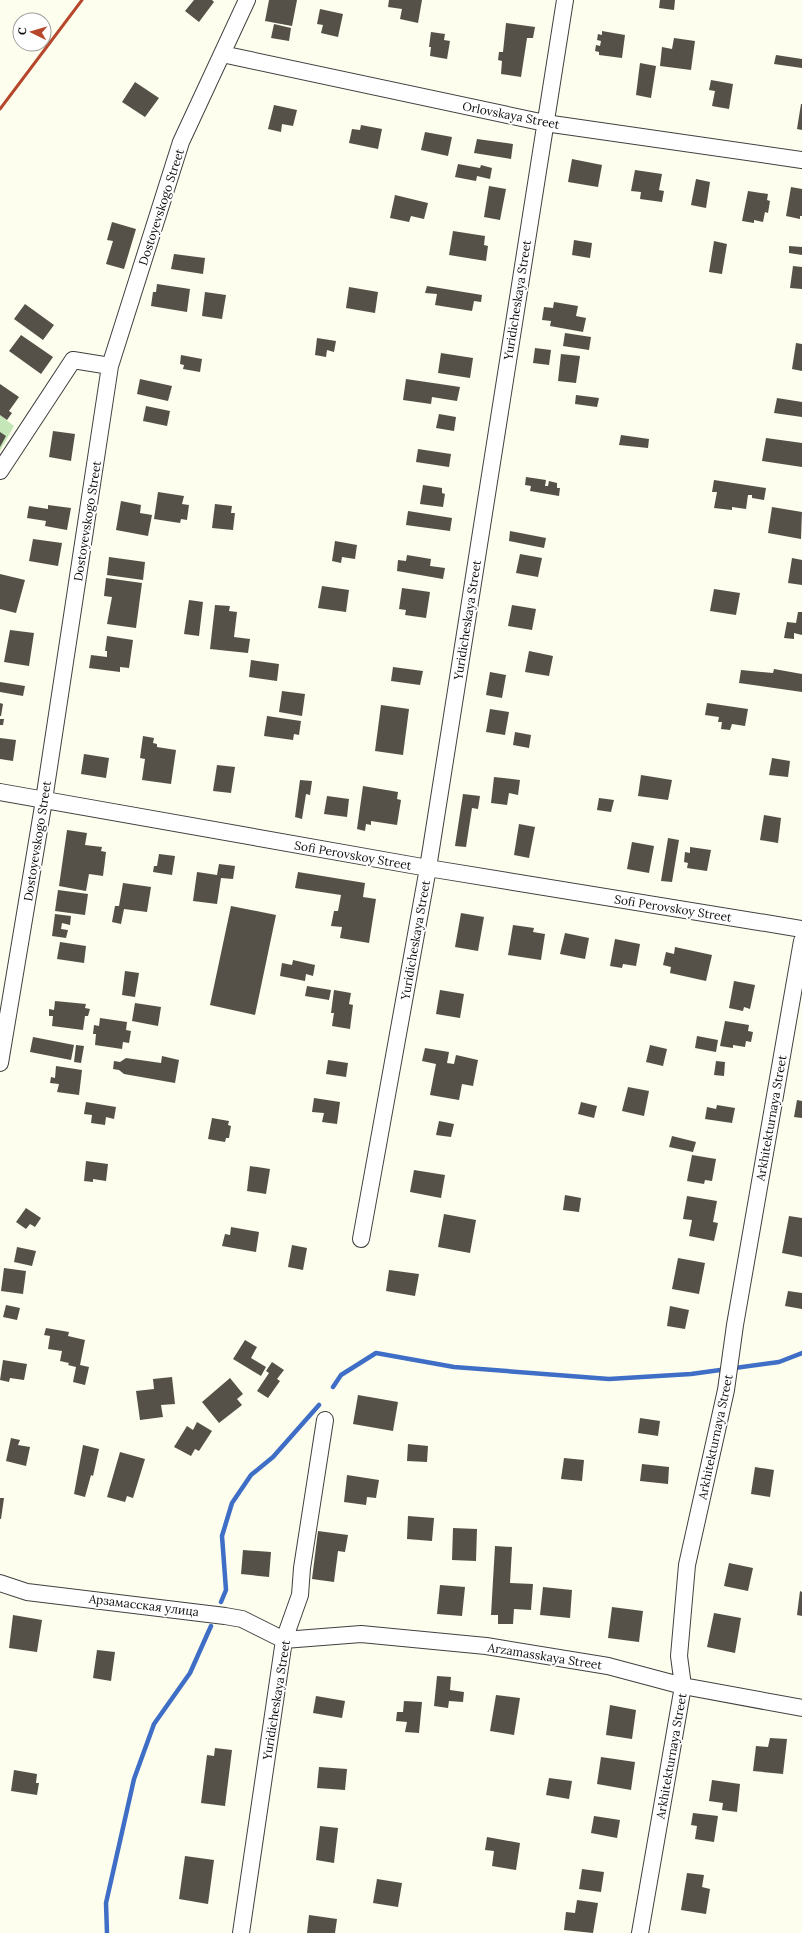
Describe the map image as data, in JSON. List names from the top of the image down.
{
  "streets": {
    "street": [
      "Orlovskaya Street",
      "Dostoyevskogo Street",
      "Yuridicheskaya Street",
      "Sofi Perovskoy Street",
      "Arkhitekturnaya Street",
      "Арзамасская улица",
      "Arzamasskaya Street"
    ]
  },
  "crossings": [
    ["Orlovskaya Street", "Dostoyevskogo Street"],
    ["Orlovskaya Street", "Yuridicheskaya Street"],
    ["Dostoyevskogo Street", "Sofi Perovskoy Street"],
    ["Yuridicheskaya Street", "Sofi Perovskoy Street"],
    ["Yuridicheskaya Street", "Арзамасская улица"],
    ["Yuridicheskaya Street", "Arzamasskaya Street"],
    ["Arkhitekturnaya Street", "Arzamasskaya Street"],
    ["Арзамасская улица", "Arzamasskaya Street"]
  ],
  "north": "left"
}
